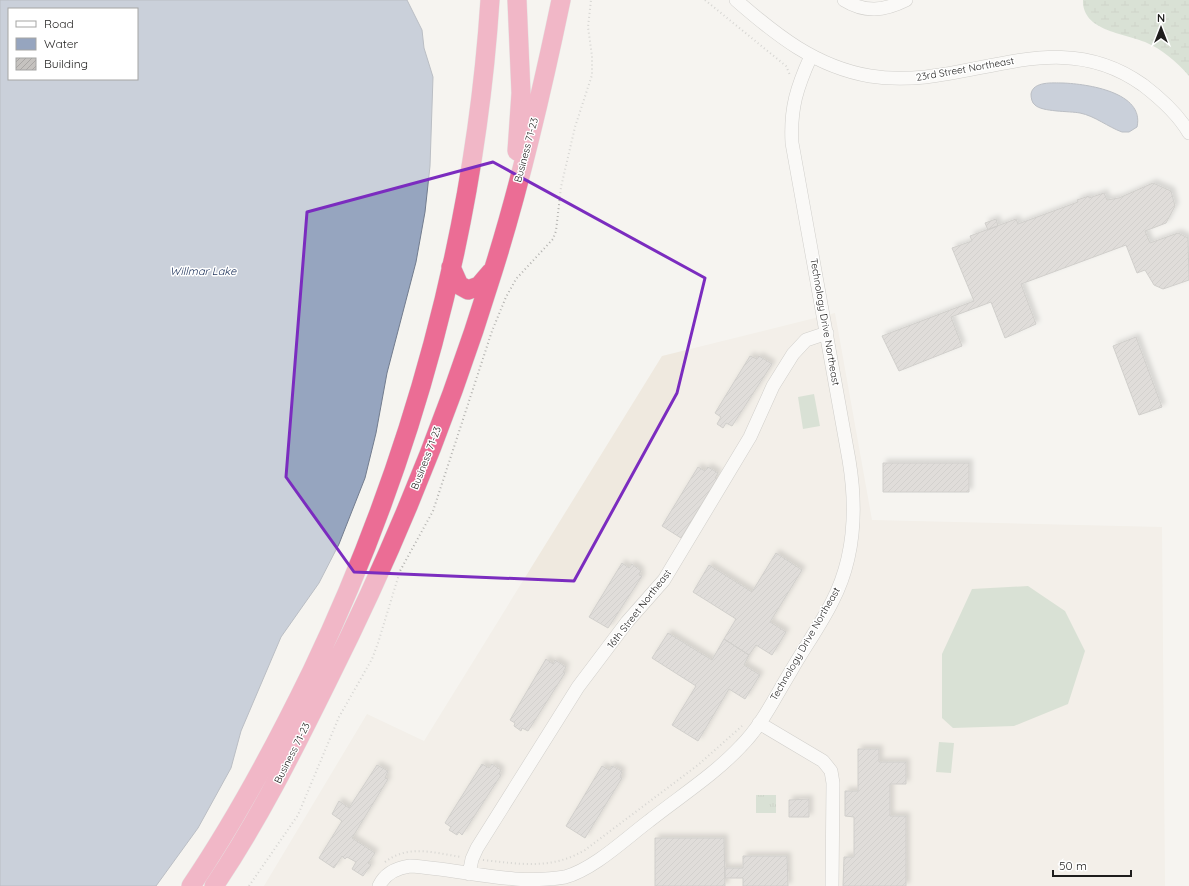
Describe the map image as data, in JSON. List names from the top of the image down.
{
  "streets": {
    "highway": ["Business 71-23"],
    "street": ["23rd Street Northeast", "Technology Drive Northeast", "16th Street Northeast"]
  },
  "crossings": [
    ["23rd Street Northeast", "Technology Drive Northeast"],
    ["Technology Drive Northeast", "16th Street Northeast"]
  ],
  "water": ["Willmar Lake"],
  "legend": ["Road", "Water", "Building"],
  "scale_bar": "50 m",
  "north": "top"
}
